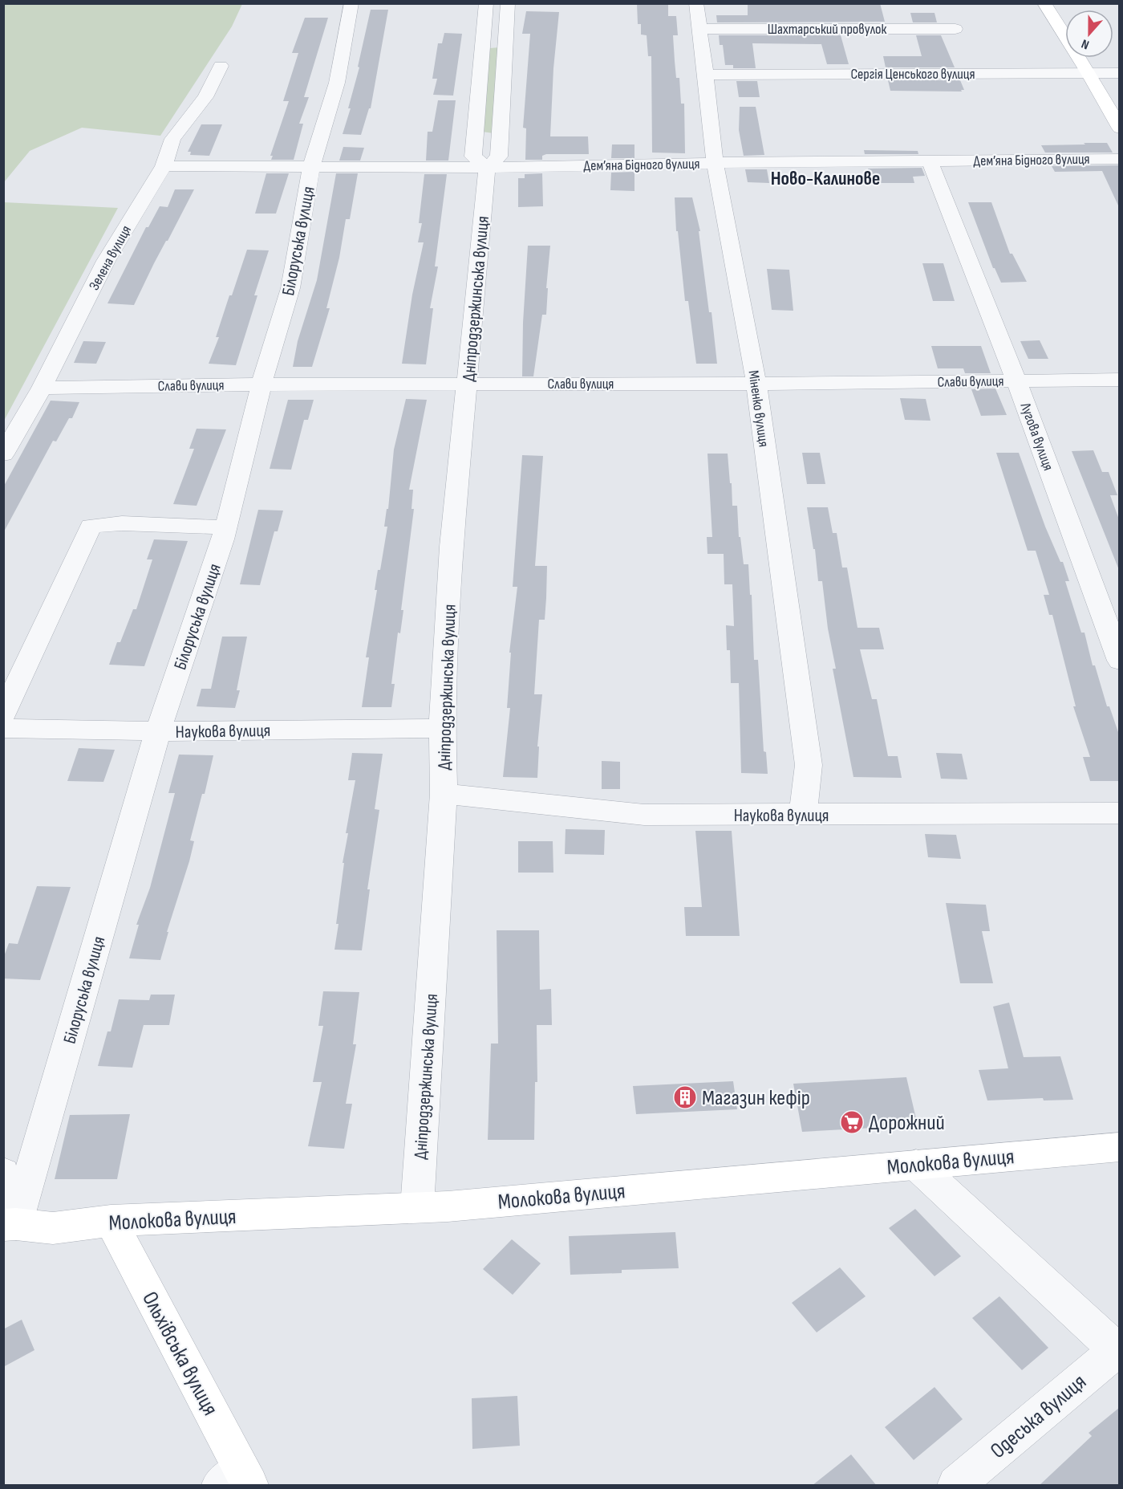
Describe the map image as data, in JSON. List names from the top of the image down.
{
  "streets": {
    "street": [
      "Шахтарський провулок",
      "Сергія Ценського вулиця",
      "Дем’яна Бідного вулиця",
      "Білоруська вулиця",
      "Зелена вулиця",
      "Дніпродзержинська вулиця",
      "Слави вулиця",
      "Міненко вулиця",
      "Лугова вулиця",
      "Наукова вулиця",
      "Молокова вулиця",
      "Ольхівська вулиця",
      "Одеська вулиця"
    ]
  },
  "crossings": [
    ["Шахтарський провулок", "Міненко вулиця"],
    ["Сергія Ценського вулиця", "Міненко вулиця"],
    ["Дем’яна Бідного вулиця", "Білоруська вулиця"],
    ["Дем’яна Бідного вулиця", "Зелена вулиця"],
    ["Дем’яна Бідного вулиця", "Дніпродзержинська вулиця"],
    ["Дем’яна Бідного вулиця", "Міненко вулиця"],
    ["Дем’яна Бідного вулиця", "Лугова вулиця"],
    ["Білоруська вулиця", "Слави вулиця"],
    ["Білоруська вулиця", "Наукова вулиця"],
    ["Білоруська вулиця", "Молокова вулиця"],
    ["Зелена вулиця", "Слави вулиця"],
    ["Дніпродзержинська вулиця", "Слави вулиця"],
    ["Дніпродзержинська вулиця", "Наукова вулиця"],
    ["Дніпродзержинська вулиця", "Молокова вулиця"],
    ["Слави вулиця", "Міненко вулиця"],
    ["Слави вулиця", "Лугова вулиця"],
    ["Міненко вулиця", "Наукова вулиця"],
    ["Молокова вулиця", "Ольхівська вулиця"]
  ],
  "districts": ["Ново-Калинове"],
  "places": {
    "building": ["Магазин кефір"],
    "supermarket": ["Дорожний"]
  },
  "north": "bottom"
}
